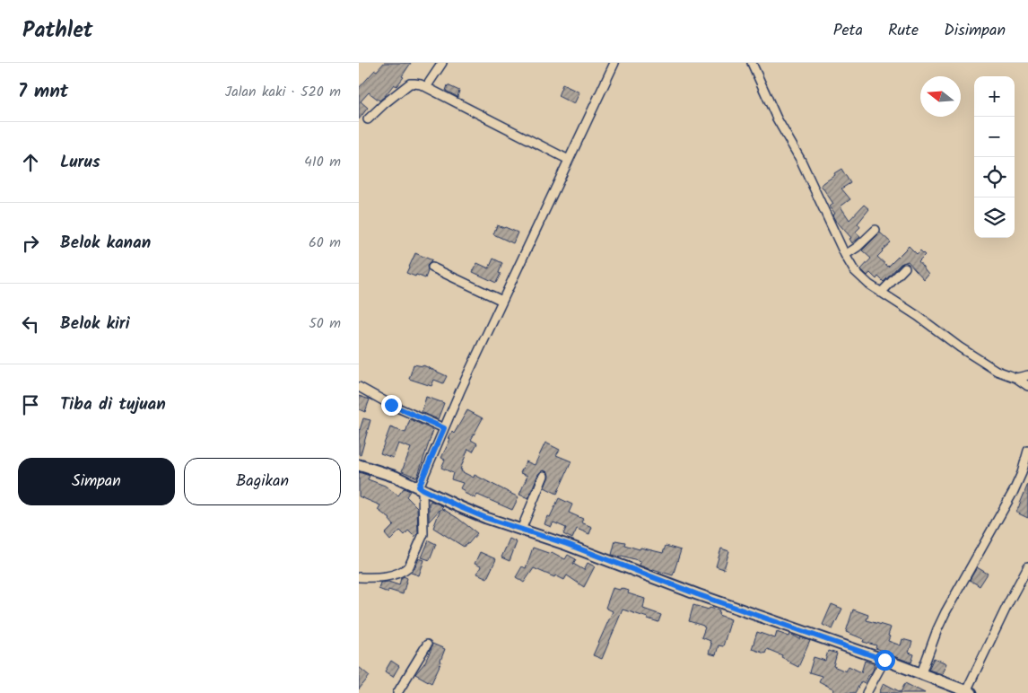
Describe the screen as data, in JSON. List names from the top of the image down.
{
  "north": "left",
  "page": {
    "header": "Pathlet",
    "nav": ["Peta", "Rute", "Disimpan"],
    "heading": ["7 mnt", "Jalan kaki · 520 m"],
    "map_buttons": ["+", "−"],
    "list": [
      ["Lurus", "410 m"],
      ["Belok kanan", "60 m"],
      ["Belok kiri", "50 m"],
      "Tiba di tujuan"
    ],
    "buttons": ["Simpan", "Bagikan"]
  }
}
